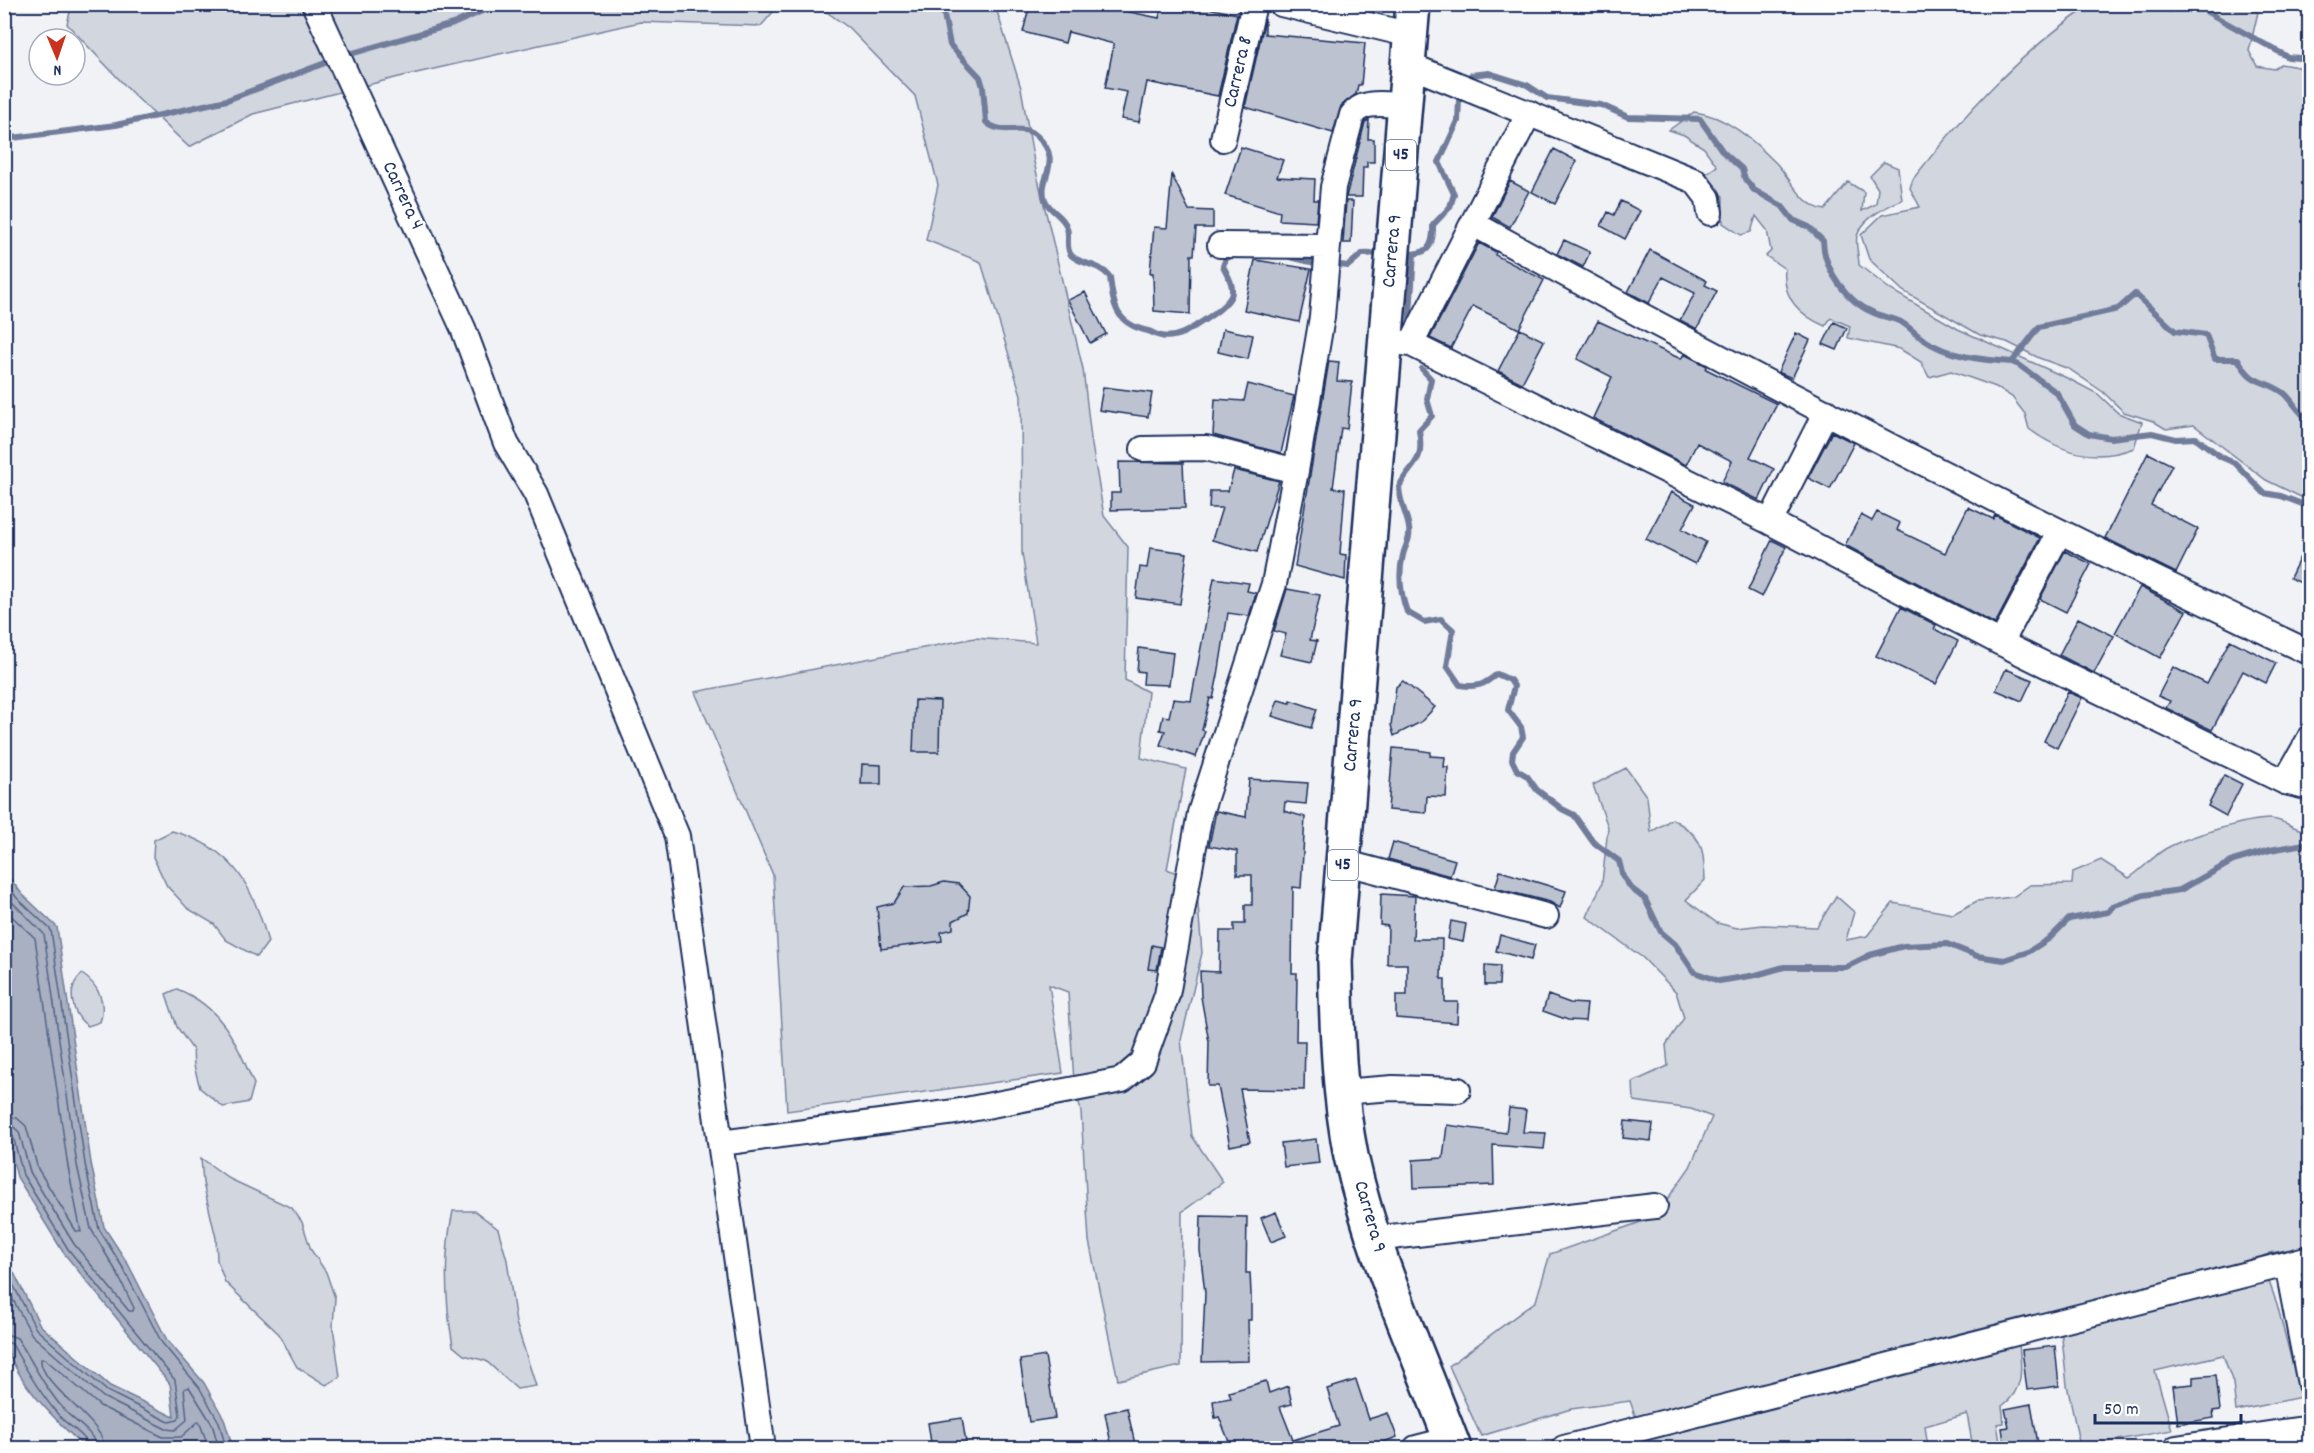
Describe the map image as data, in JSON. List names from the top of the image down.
{
  "streets": {
    "highway": ["45", "Carrera 9"],
    "street": ["Carrera 8", "Carrera 4"]
  },
  "scale_bar": "50 m",
  "north": "bottom"
}
